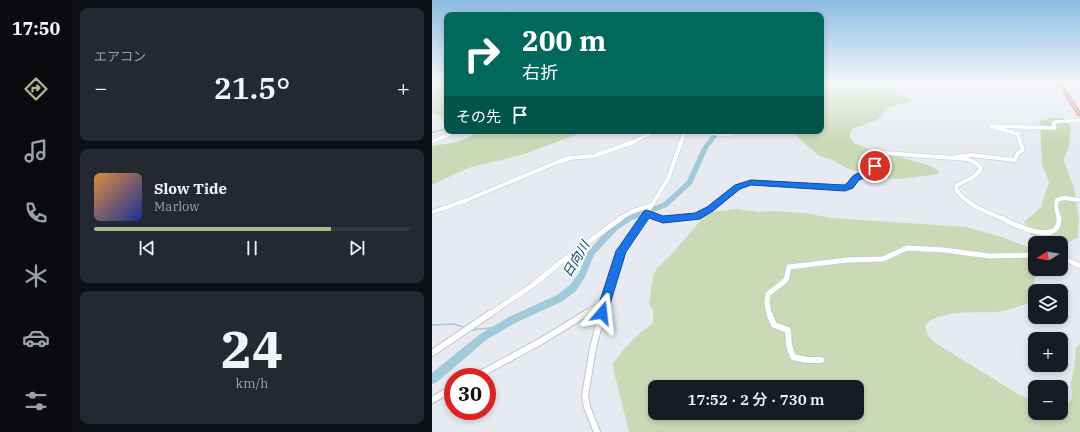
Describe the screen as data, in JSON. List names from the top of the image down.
{
  "water": ["日向川"],
  "north": "left",
  "page": {
    "tabs": "17:50",
    "tile": [
      "エアコン",
      ["24", "km/h"]
    ],
    "turn": ["200 m", "右折"],
    "heat": ["−", "21.5°", "+"],
    "then": "その先",
    "song": ["Slow Tide", "Marlow"],
    "map_buttons": ["+", "−"],
    "limit": "30",
    "trip": "17:52 · 2 分 · 730 m"
  }
}
